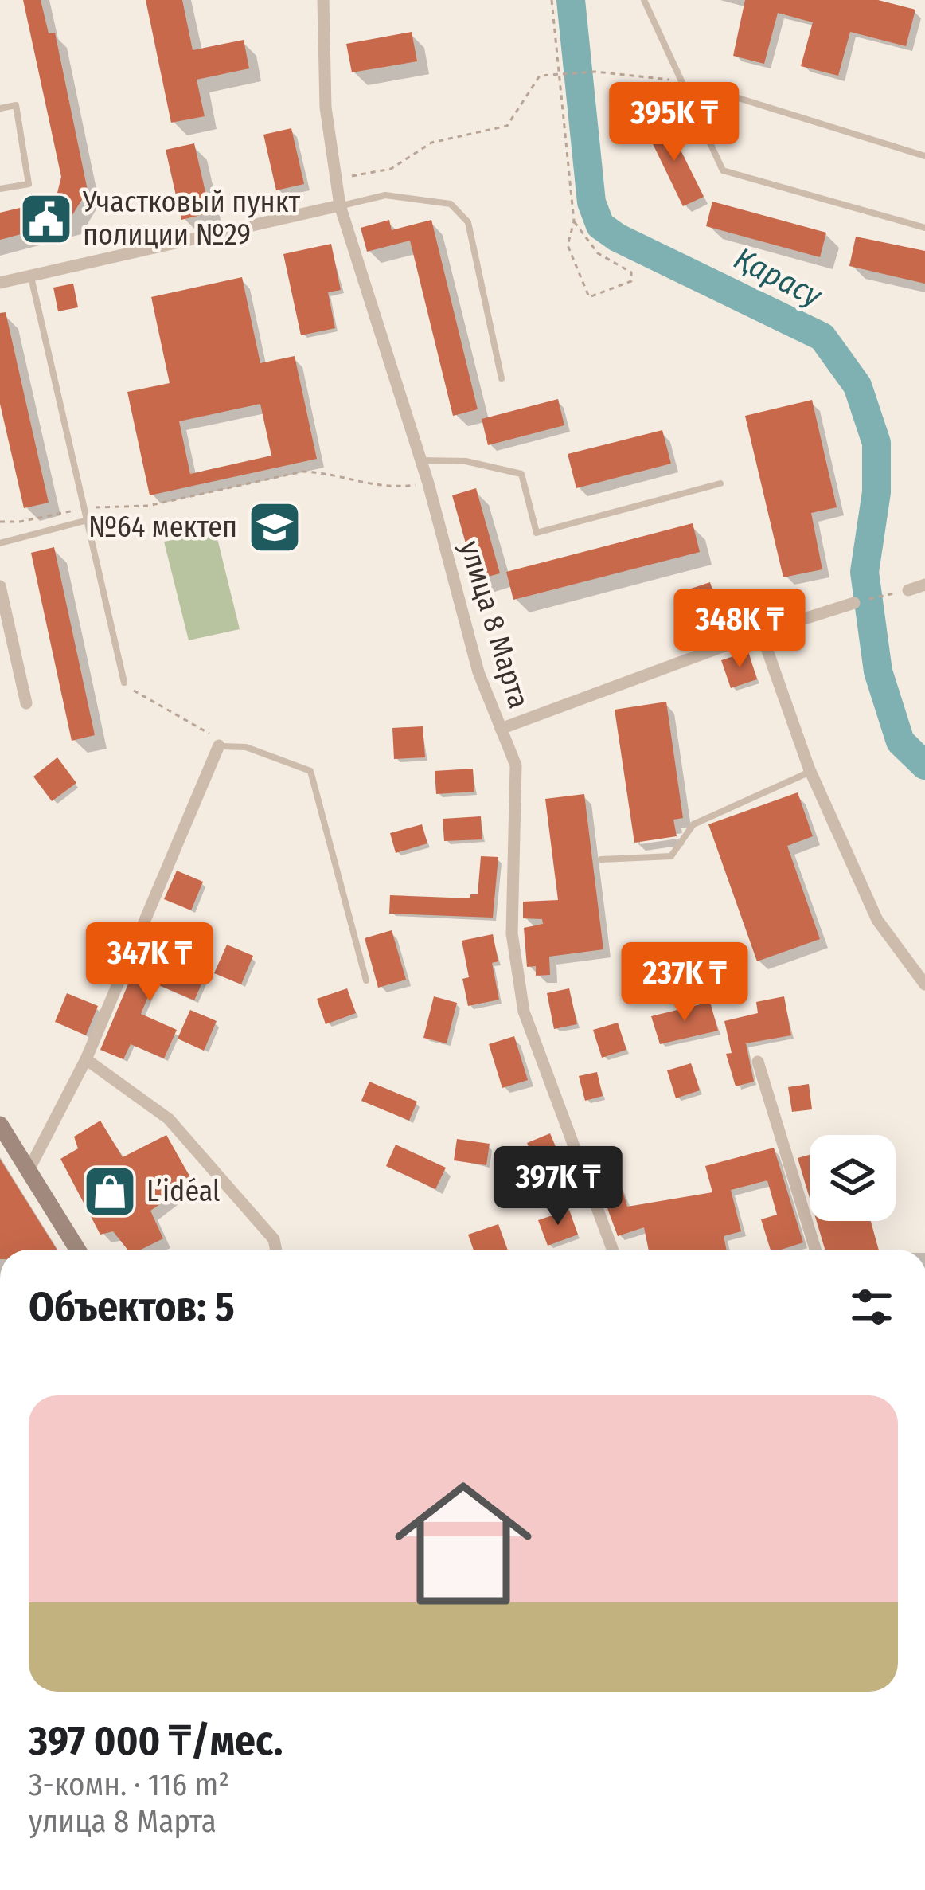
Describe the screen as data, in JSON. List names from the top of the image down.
{
  "streets": {
    "street": ["улица 8 Марта"]
  },
  "water": ["Қарасу"],
  "places": {
    "public building": ["Участковый пункт полиции №29"],
    "school or university": ["№64 мектеп"],
    "shop": ["L’idéal"]
  },
  "page": {
    "price": [
      "395K ₸",
      "348K ₸",
      "347K ₸",
      "237K ₸",
      "397K ₸"
    ],
    "heading": "Объектов: 5",
    "list": [
      {
        "name": "397 000 ₸/мес.",
        "note": "3-комн. · 116 m² · улица 8 Марта"
      }
    ]
  }
}
